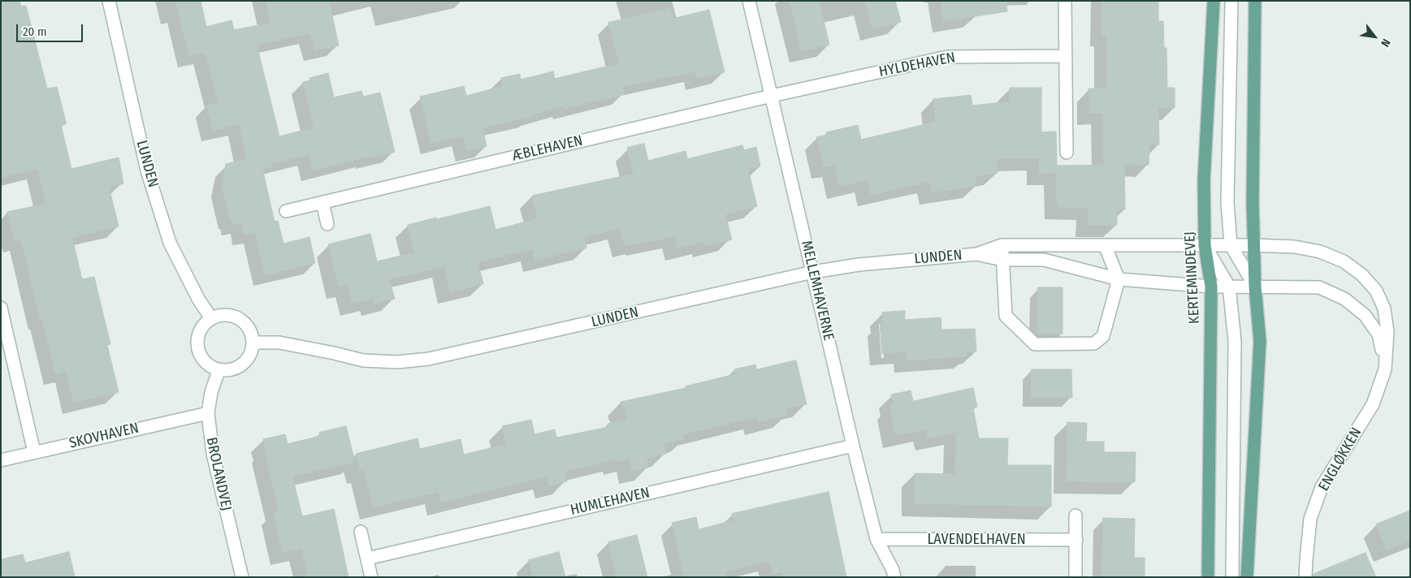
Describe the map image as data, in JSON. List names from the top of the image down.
{
  "streets": {
    "main road": ["KERTEMINDEVEJ"],
    "street": [
      "HYLDEHAVEN",
      "ÆBLEHAVEN",
      "LUNDEN",
      "MELLEMHAVERNE",
      "SKOVHAVEN",
      "ENGLØKKEN",
      "BROLANDVEJ",
      "HUMLEHAVEN",
      "LAVENDELHAVEN"
    ]
  },
  "crossings": [
    ["HYLDEHAVEN", "ÆBLEHAVEN"],
    ["HYLDEHAVEN", "MELLEMHAVERNE"],
    ["ÆBLEHAVEN", "MELLEMHAVERNE"],
    ["LUNDEN", "KERTEMINDEVEJ"],
    ["LUNDEN", "MELLEMHAVERNE"],
    ["LUNDEN", "ENGLØKKEN"],
    ["LUNDEN", "BROLANDVEJ"],
    ["MELLEMHAVERNE", "HUMLEHAVEN"],
    ["MELLEMHAVERNE", "LAVENDELHAVEN"],
    ["SKOVHAVEN", "BROLANDVEJ"]
  ],
  "scale_bar": "20 m",
  "north": "bottom right"
}
